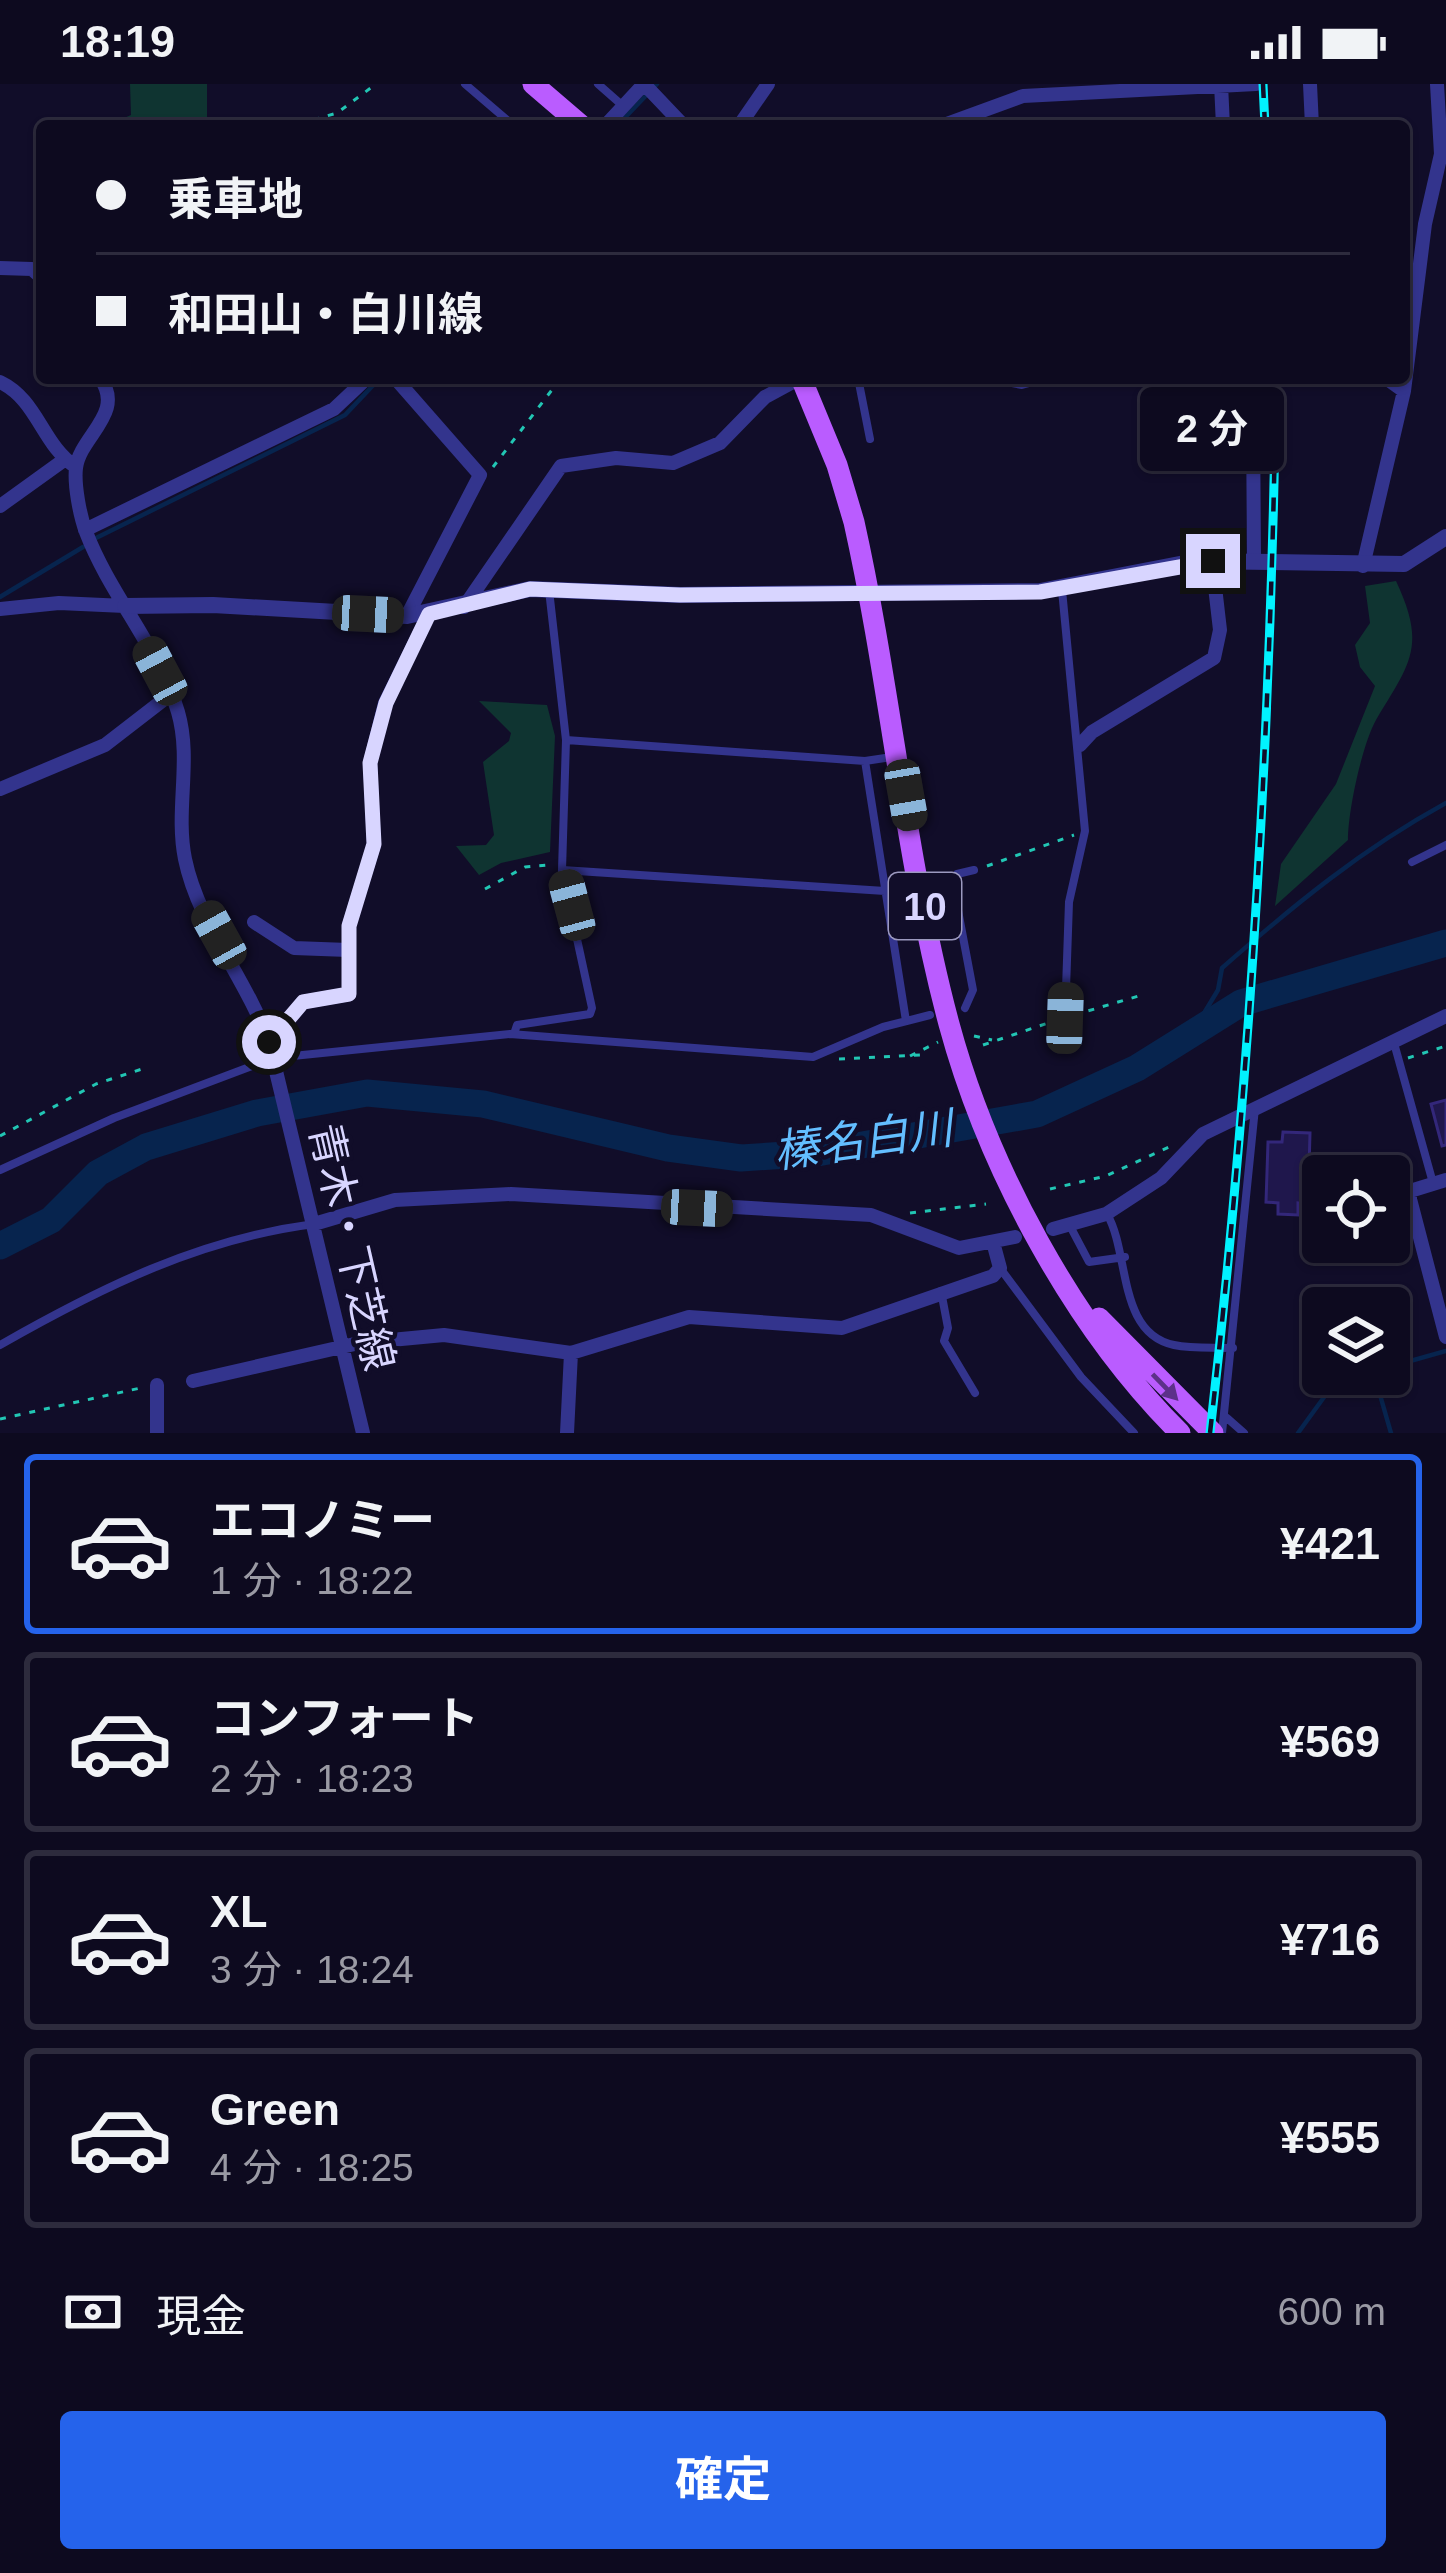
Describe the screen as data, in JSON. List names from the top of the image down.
{
  "streets": {
    "main road": ["10"],
    "street": ["青木・下芝線"]
  },
  "water": ["榛名白川"],
  "page": {
    "status": "18:19",
    "banner": ["乗車地", "和田山・白川線"],
    "bubble": "2 分",
    "list": [
      {
        "name": "エコノミー",
        "note": "1 分 · 18:22",
        "value": "¥421"
      },
      {
        "name": "コンフォート",
        "note": "2 分 · 18:23",
        "value": "¥569"
      },
      {
        "name": "XL",
        "note": "3 分 · 18:24",
        "value": "¥716"
      },
      {
        "name": "Green",
        "note": "4 分 · 18:25",
        "value": "¥555"
      }
    ],
    "pay": ["現金", "600 m"],
    "buttons": "確定"
  }
}
